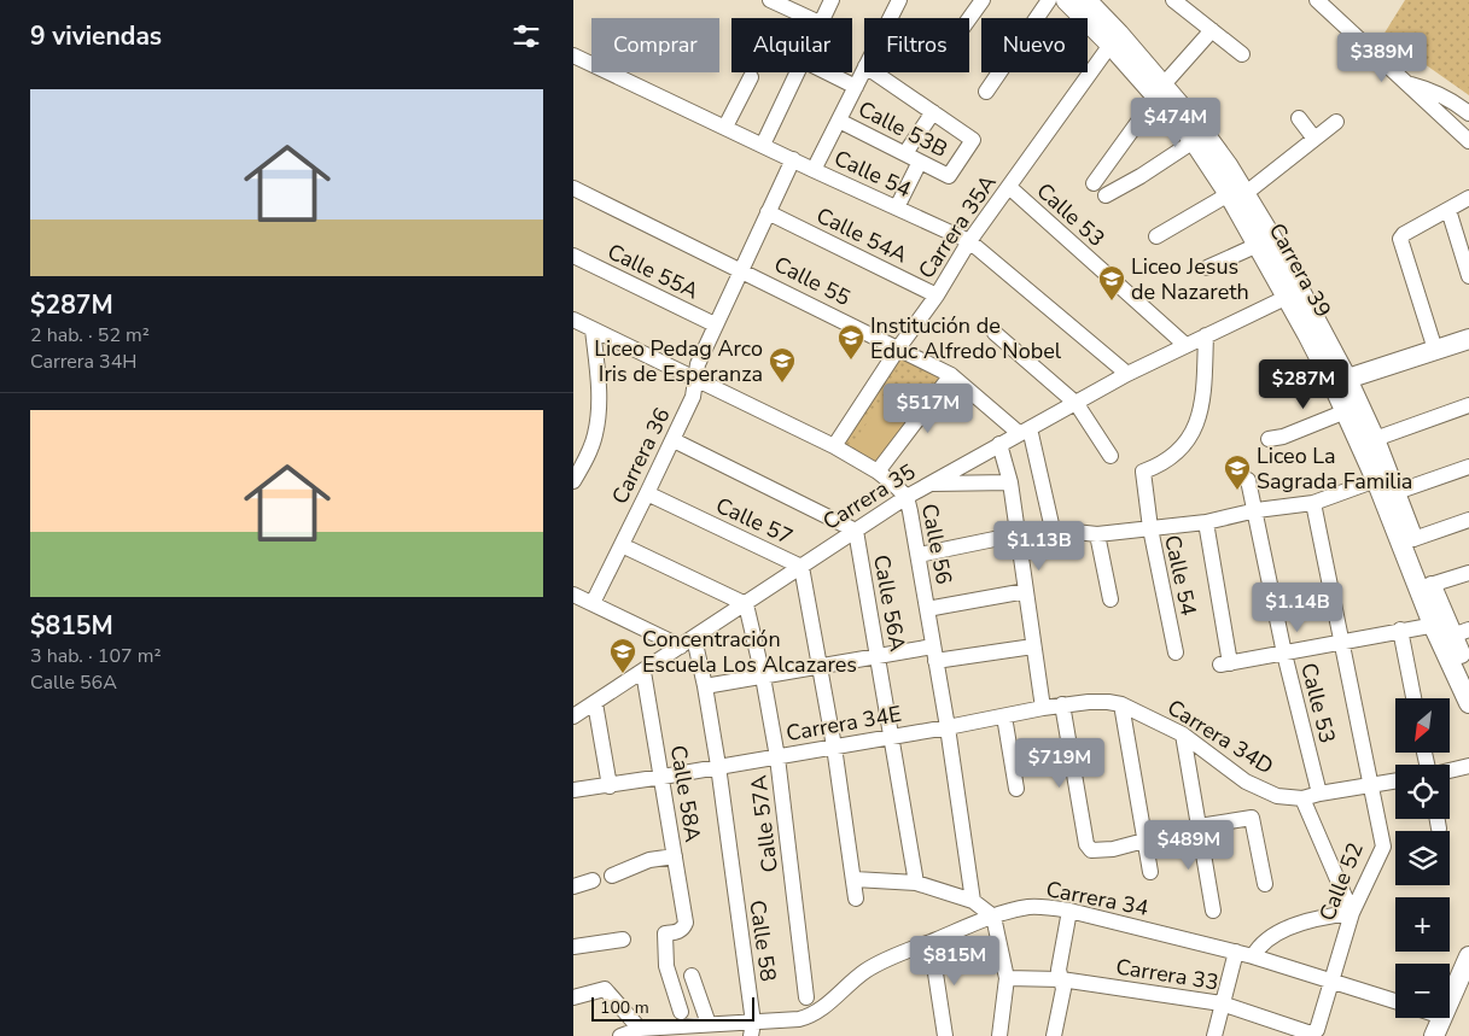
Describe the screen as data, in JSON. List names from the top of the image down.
{
  "streets": {
    "main road": ["Carrera 39"],
    "street": [
      "Calle 53B",
      "Calle 54",
      "Calle 53",
      "Carrera 35A",
      "Calle 54A",
      "Calle 55A",
      "Calle 55",
      "Carrera 36",
      "Carrera 35",
      "Calle 57",
      "Calle 56",
      "Calle 56A",
      "Carrera 34E",
      "Carrera 34D",
      "Calle 58A",
      "Calle 57A",
      "Calle 52",
      "Carrera 34",
      "Calle 58",
      "Carrera 33"
    ]
  },
  "crossings": [
    ["Calle 54", "Carrera 35A"],
    ["Calle 54", "Carrera 36"],
    ["Calle 54", "Carrera 35"],
    ["Calle 53", "Carrera 35A"],
    ["Calle 53", "Carrera 35"],
    ["Calle 53", "Carrera 34D"],
    ["Carrera 35A", "Calle 54A"],
    ["Carrera 35A", "Carrera 39"],
    ["Carrera 35A", "Calle 55"],
    ["Carrera 35A", "Calle 56"],
    ["Calle 54A", "Carrera 36"],
    ["Carrera 39", "Carrera 35"],
    ["Calle 55A", "Carrera 36"],
    ["Calle 55", "Carrera 36"],
    ["Calle 55", "Carrera 35"],
    ["Carrera 36", "Calle 57"],
    ["Carrera 36", "Calle 56"],
    ["Carrera 36", "Calle 56A"],
    ["Carrera 35", "Calle 57"],
    ["Carrera 35", "Calle 56"],
    ["Carrera 35", "Calle 56A"],
    ["Carrera 35", "Calle 58A"],
    ["Carrera 35", "Calle 57A"],
    ["Carrera 35", "Calle 58"],
    ["Calle 57", "Carrera 34E"],
    ["Calle 56", "Carrera 34E"],
    ["Calle 56A", "Carrera 34E"],
    ["Carrera 34E", "Carrera 34D"],
    ["Carrera 34E", "Calle 58A"],
    ["Carrera 34E", "Calle 57A"],
    ["Carrera 34E", "Calle 58"],
    ["Carrera 34D", "Calle 52"],
    ["Calle 58A", "Carrera 34"],
    ["Calle 52", "Carrera 34"],
    ["Calle 52", "Carrera 33"],
    ["Carrera 34", "Calle 58"]
  ],
  "places": {
    "school or university": [
      "Liceo Jesus de Nazareth",
      "Institución de Educ Alfredo Nobel",
      "Liceo Pedag Arco Iris de Esperanza",
      "Liceo La Sagrada Familia",
      "Concentración Escuela Los Alcazares"
    ]
  },
  "scale_bar": "100 m",
  "north": "bottom left",
  "page": {
    "heading": "9 viviendas",
    "chip": [
      "Comprar",
      "Alquilar",
      "Filtros",
      "Nuevo"
    ],
    "price": [
      "$389M",
      "$474M",
      "$287M",
      "$517M",
      "$1.13B",
      "$1.14B",
      "$719M",
      "$489M",
      "$815M"
    ],
    "list": [
      {
        "name": "$287M",
        "note": "2 hab. · 52 m² · Carrera 34H"
      },
      {
        "name": "$815M",
        "note": "3 hab. · 107 m² · Calle 56A"
      }
    ],
    "map_buttons": ["+", "−"],
    "scale": "100 m"
  }
}
